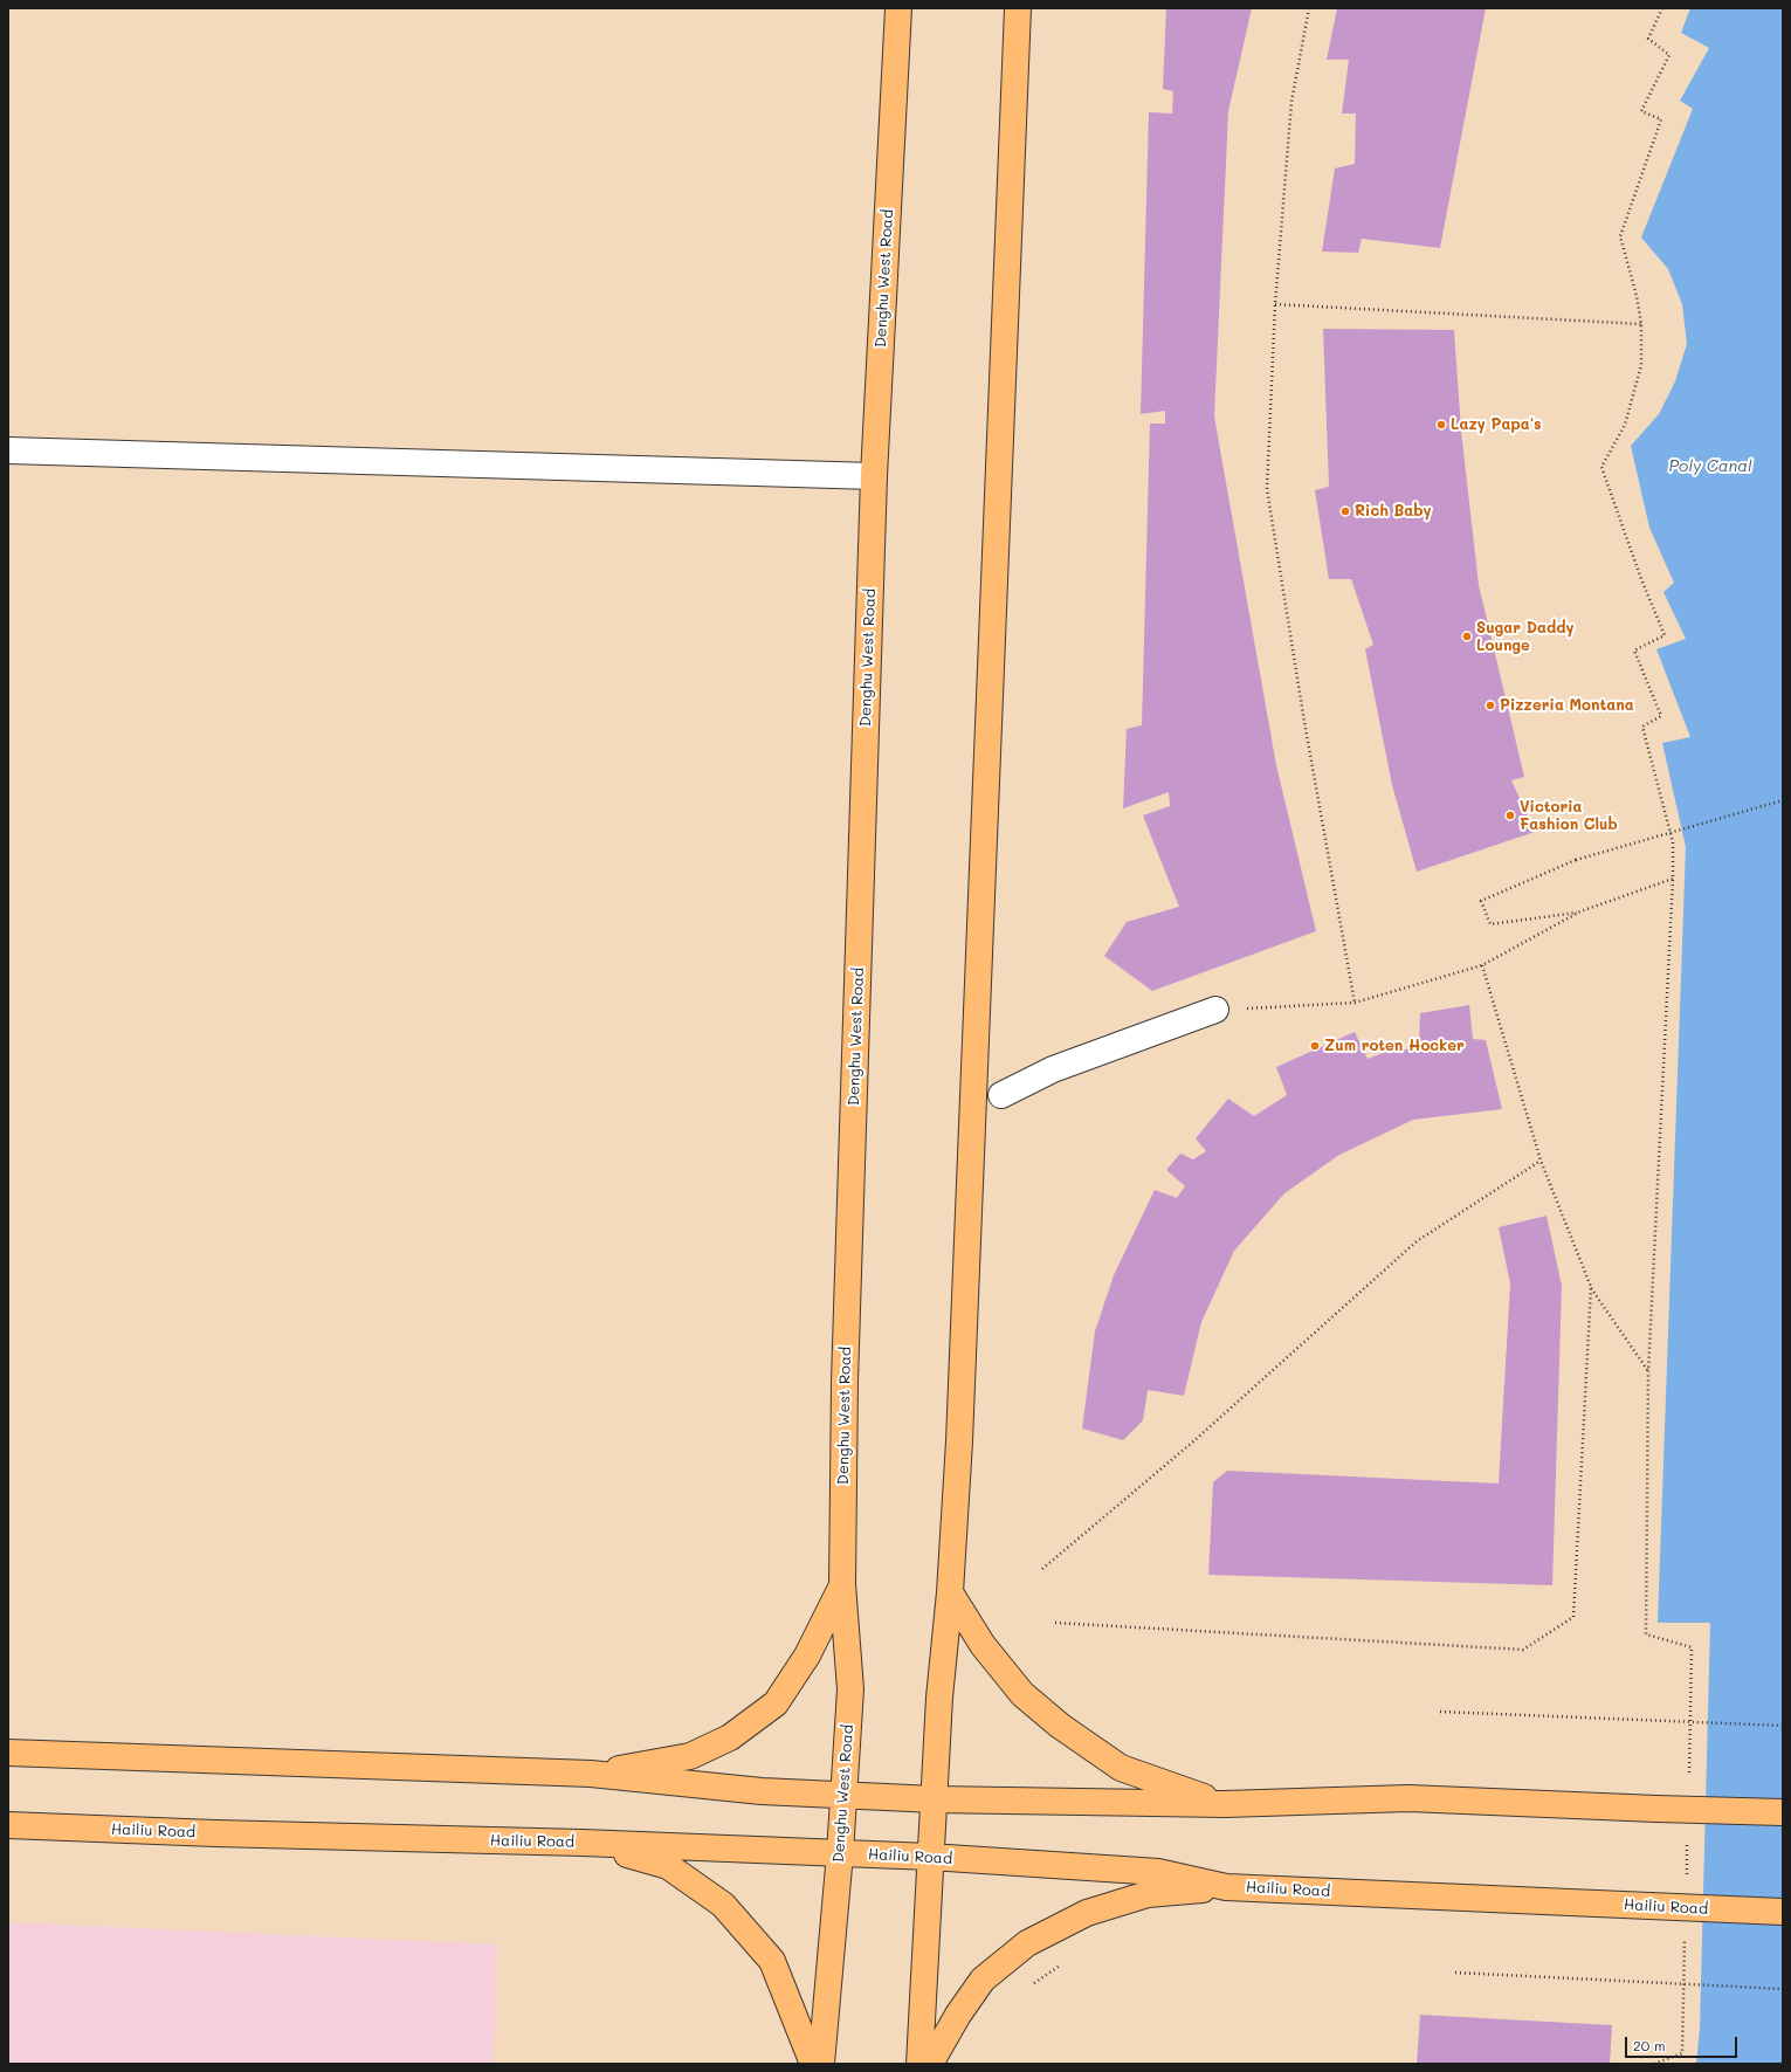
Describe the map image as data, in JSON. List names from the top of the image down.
{
  "streets": {
    "main road": ["Denghu West Road", "Hailiu Road"]
  },
  "crossings": [
    ["Denghu West Road", "Hailiu Road"]
  ],
  "water": ["Poly Canal"],
  "places": [
    "Lazy Papa's",
    "Rich Baby",
    "Sugar Daddy Lounge",
    "Pizzeria Montana",
    "Victoria Fashion Club",
    "Zum roten Hocker"
  ],
  "scale_bar": "20 m"
}
